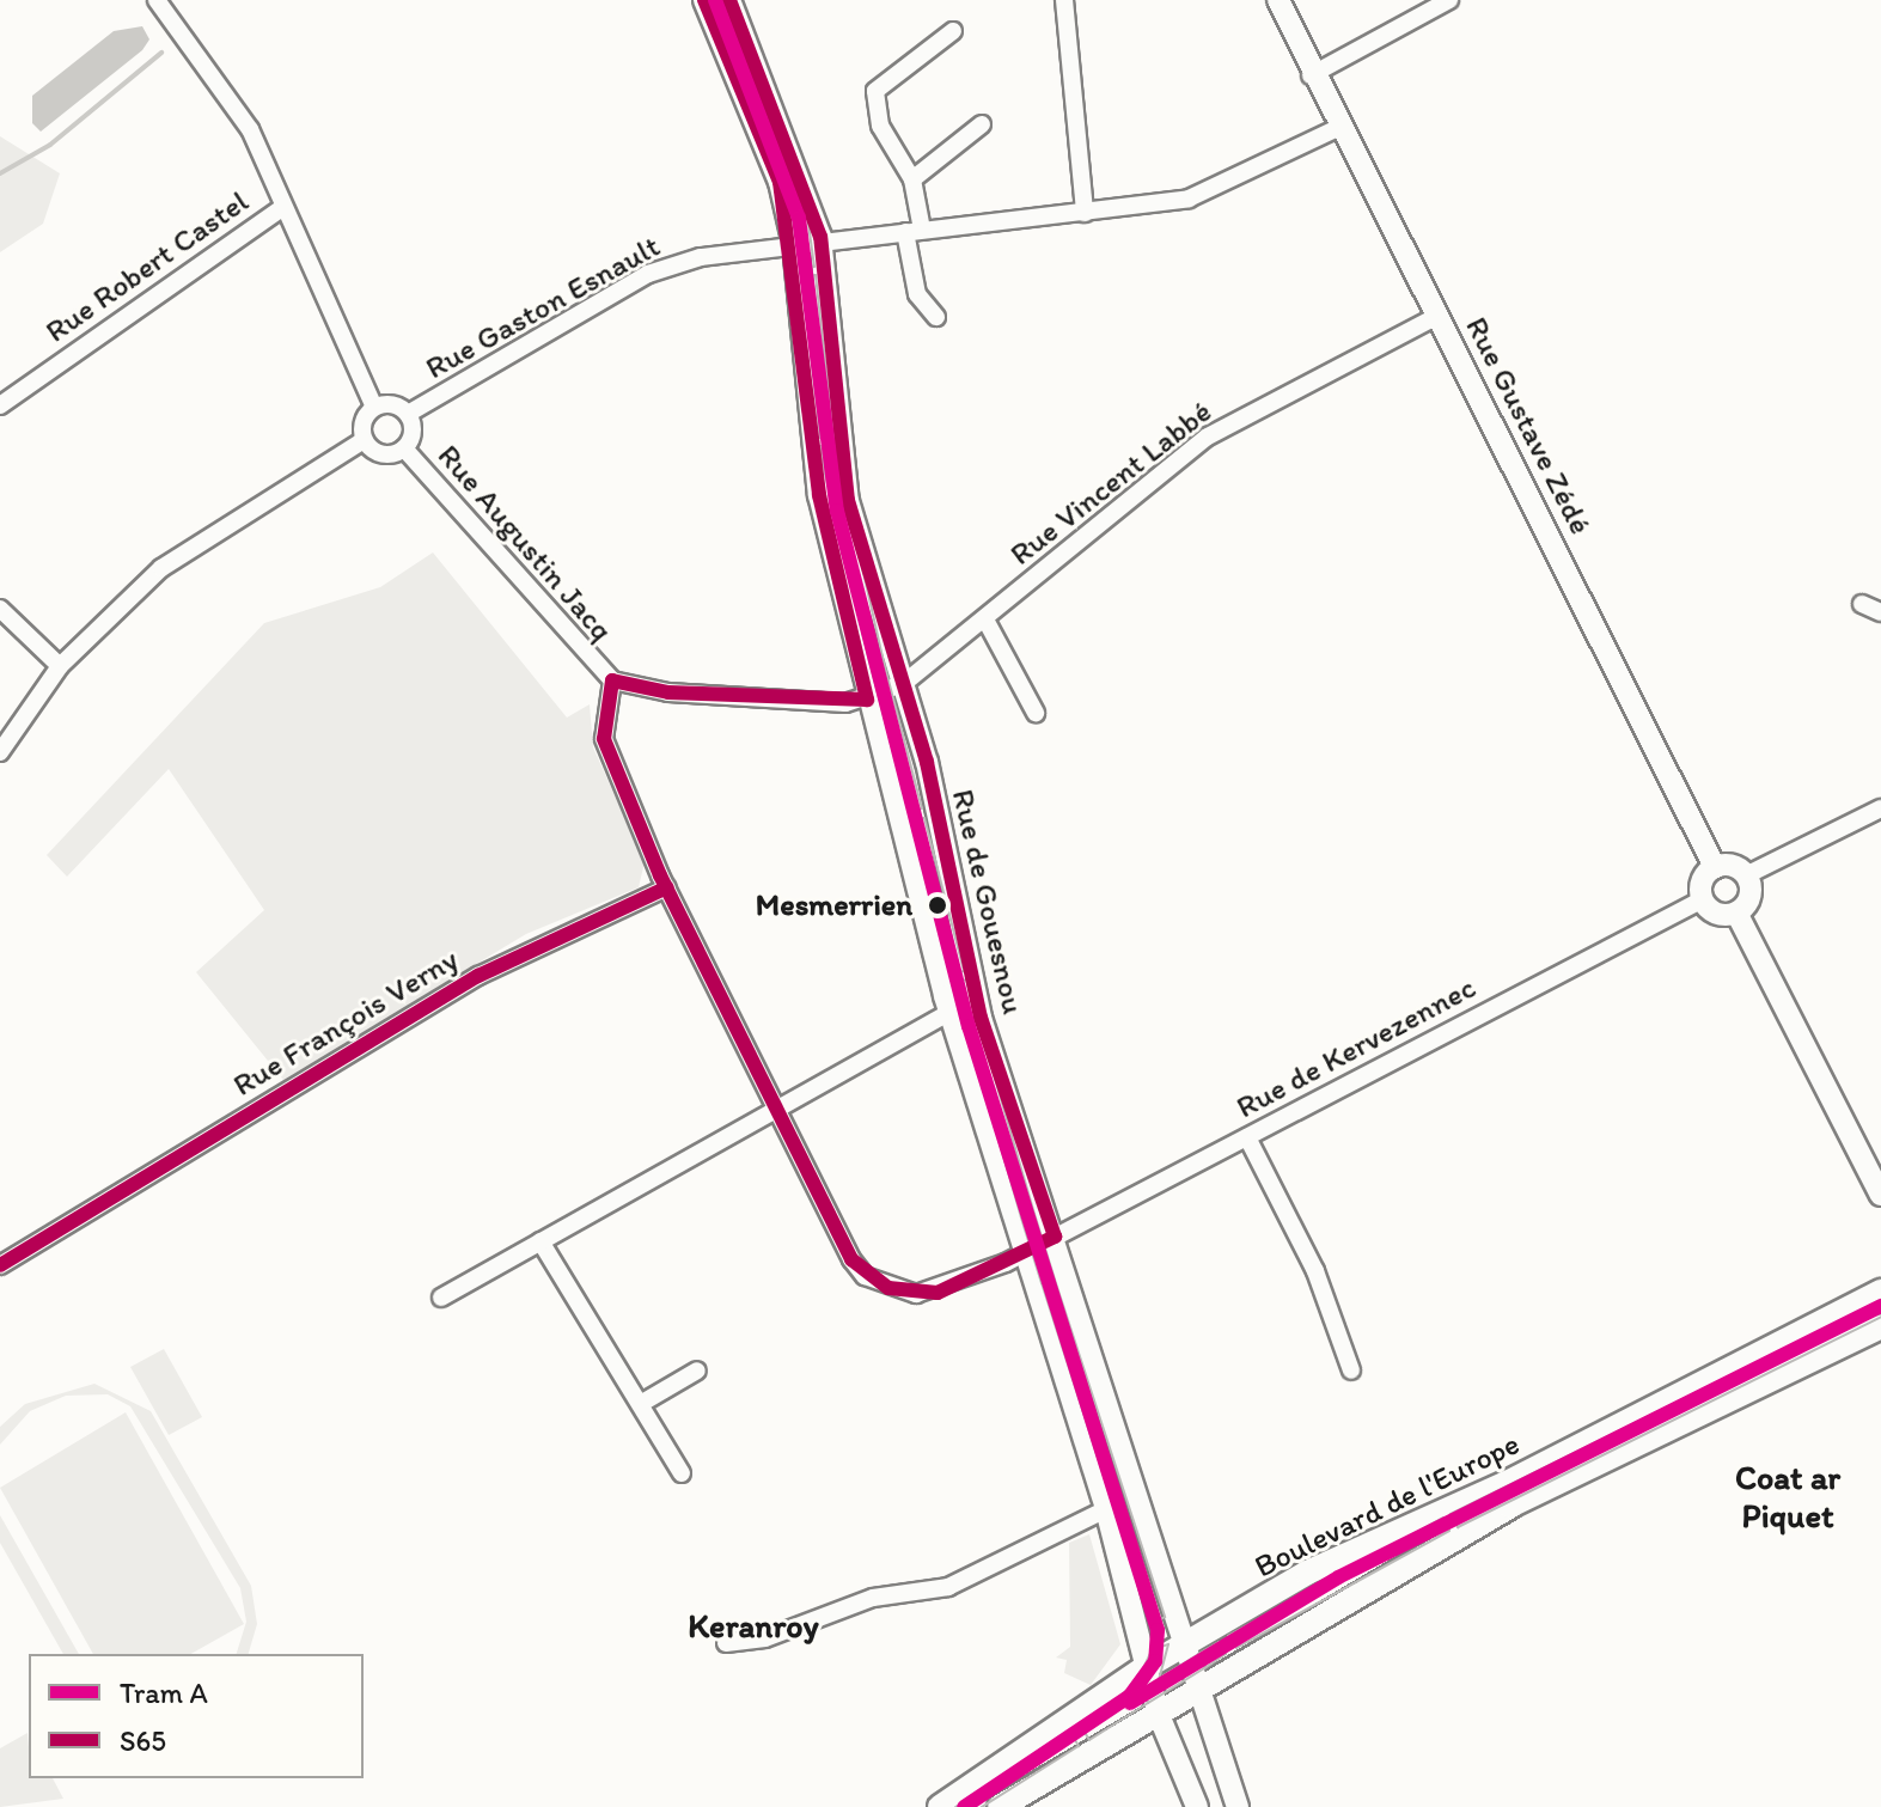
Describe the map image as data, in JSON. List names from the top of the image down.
{
  "streets": {
    "main road": ["Rue Gustave Zédé", "Rue de Gouesnou", "Boulevard de l'Europe"],
    "street": [
      "Rue Robert Castel",
      "Rue Gaston Esnault",
      "Rue Vincent Labbé",
      "Rue Augustin Jacq",
      "Rue François Verny",
      "Rue de Kervezennec"
    ]
  },
  "crossings": [
    ["Rue Gaston Esnault", "Rue Gustave Zédé"],
    ["Rue Gaston Esnault", "Rue Augustin Jacq"],
    ["Rue Gaston Esnault", "Rue de Gouesnou"],
    ["Rue Gustave Zédé", "Rue Vincent Labbé"],
    ["Rue Gustave Zédé", "Rue de Kervezennec"],
    ["Rue Vincent Labbé", "Rue Augustin Jacq"],
    ["Rue Vincent Labbé", "Rue de Gouesnou"],
    ["Rue Augustin Jacq", "Rue de Gouesnou"],
    ["Rue de Gouesnou", "Rue de Kervezennec"],
    ["Rue de Gouesnou", "Boulevard de l'Europe"]
  ],
  "districts": ["Coat ar Piquet", "Keranroy"],
  "places": ["Mesmerrien"],
  "lines": ["tram line A", "transit line S65"],
  "legend": ["Tram A", "S65"]
}
